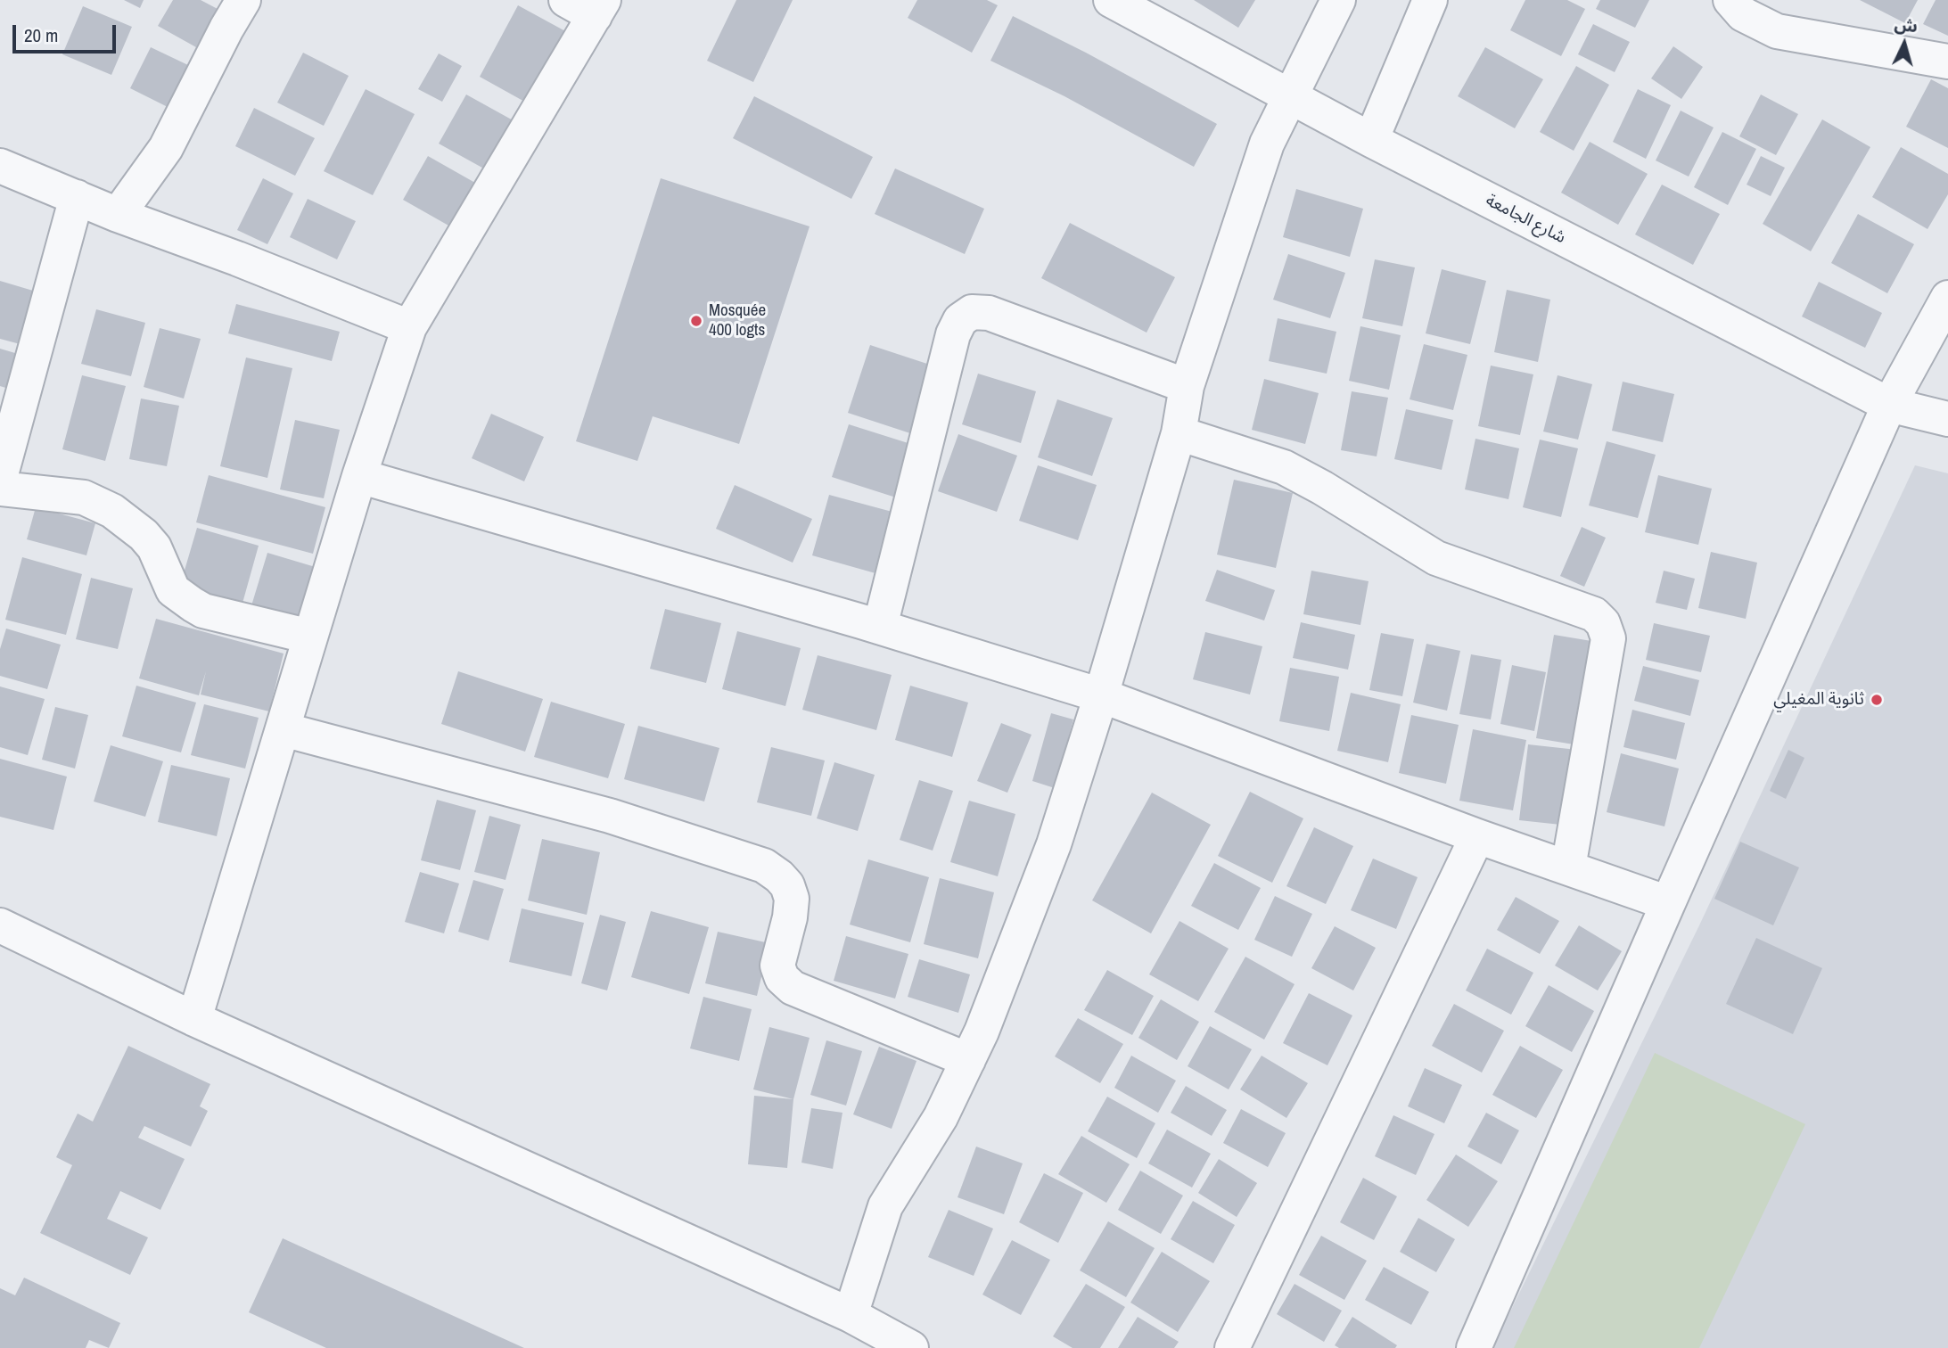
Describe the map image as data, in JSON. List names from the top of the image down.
{
  "streets": {
    "street": ["شارع الجامعة"]
  },
  "places": ["Mosquée 400 logts", "ثانوية المغيلي"],
  "scale_bar": "20 m",
  "north": "top"
}
